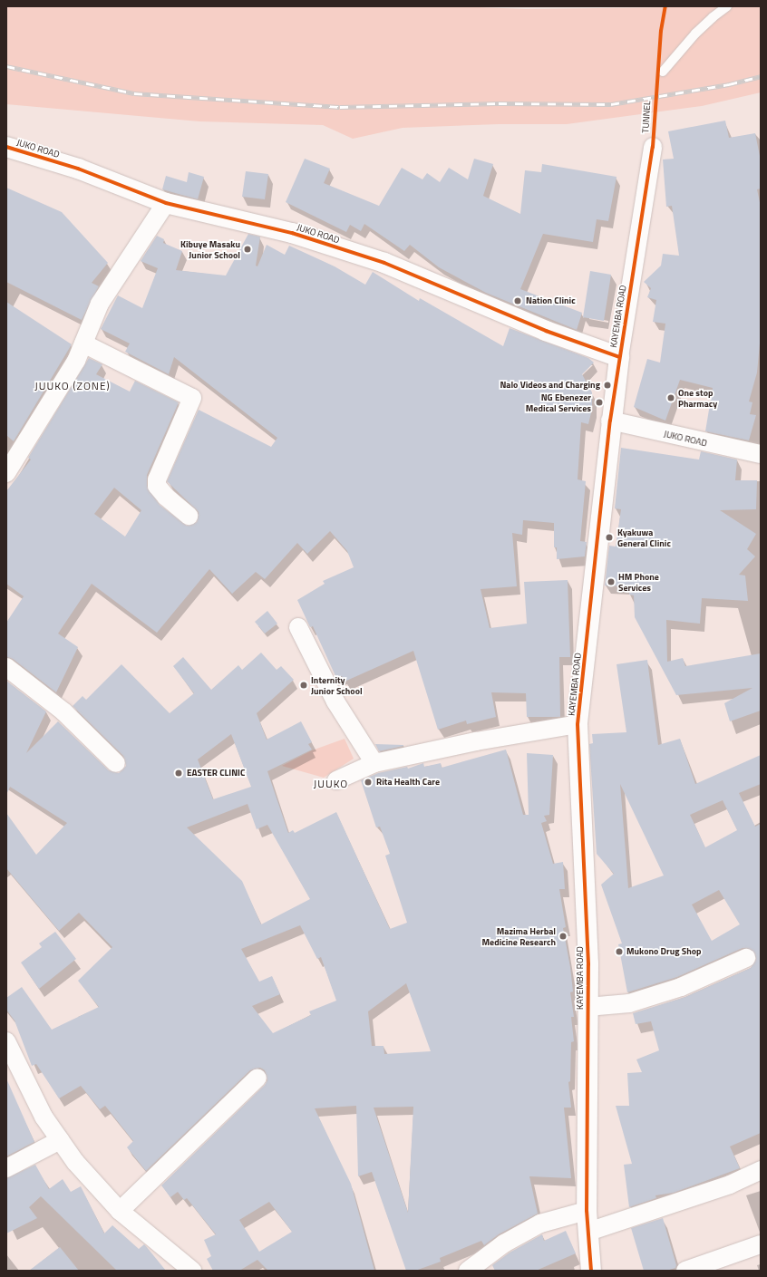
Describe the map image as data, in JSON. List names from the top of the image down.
{
  "streets": {
    "street": ["JUKO ROAD", "KAYEMBA ROAD"],
    "cycle path": ["TUNNEL"]
  },
  "crossings": [
    ["JUKO ROAD", "KAYEMBA ROAD"]
  ],
  "districts": ["JUUKO (ZONE)", "JUUKO"],
  "places": [
    "Kibuye Masaku Junior School",
    "Nation Clinic",
    "Nalo Videos and Charging",
    "One stop Pharmacy",
    "NG Ebenezer Medical Services",
    "Kyakuwa General Clinic",
    "HM Phone Services",
    "Internity Junior School",
    "EASTER CLINIC",
    "Rita Health Care",
    "Mazima Herbal Medicine Research",
    "Mukono Drug Shop"
  ]
}
